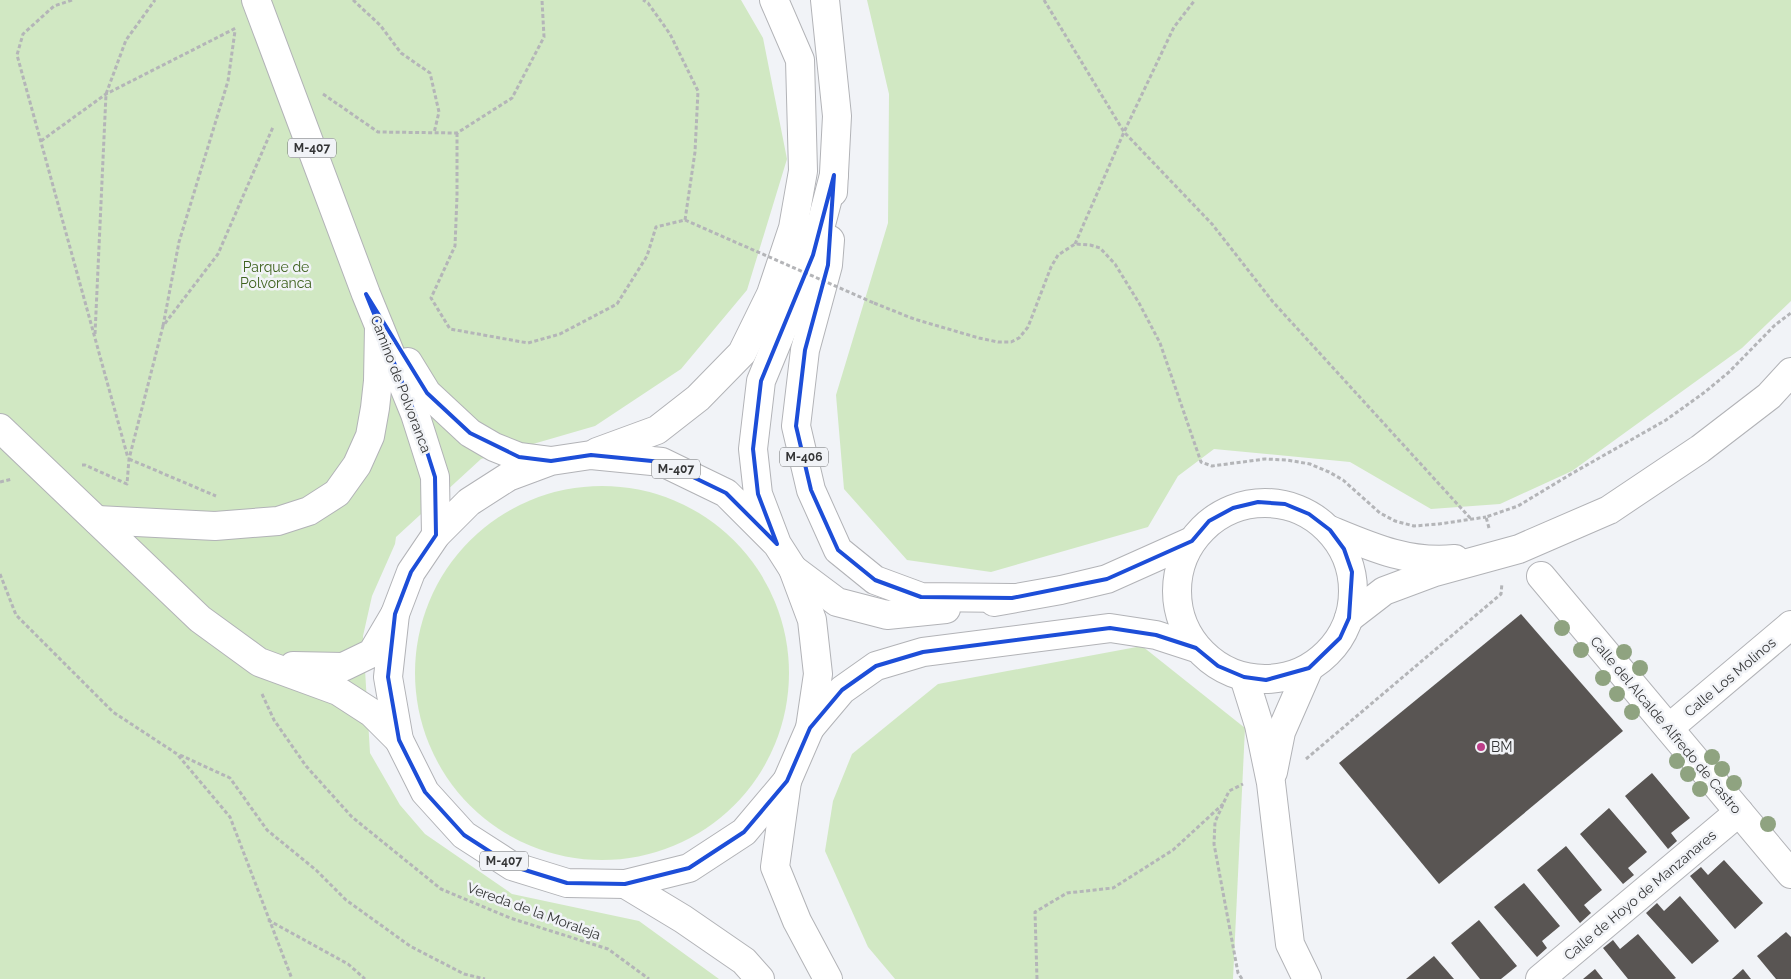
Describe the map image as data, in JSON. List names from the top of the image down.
{
  "streets": {
    "main road": [
      "M-407",
      "Camino de Polvoranca",
      "M-406",
      "Calle Los Molinos",
      "Calle del Alcalde Alfredo de Castro",
      "Calle de Hoyo de Manzanares"
    ],
    "path": ["Vereda de la Moraleja"]
  },
  "crossings": [
    ["M-407", "Camino de Polvoranca"],
    ["M-407", "M-406"],
    ["Calle Los Molinos", "Calle del Alcalde Alfredo de Castro"],
    ["Calle del Alcalde Alfredo de Castro", "Calle de Hoyo de Manzanares"]
  ],
  "parks": ["Parque de Polvoranca"],
  "places": ["BM"]
}
